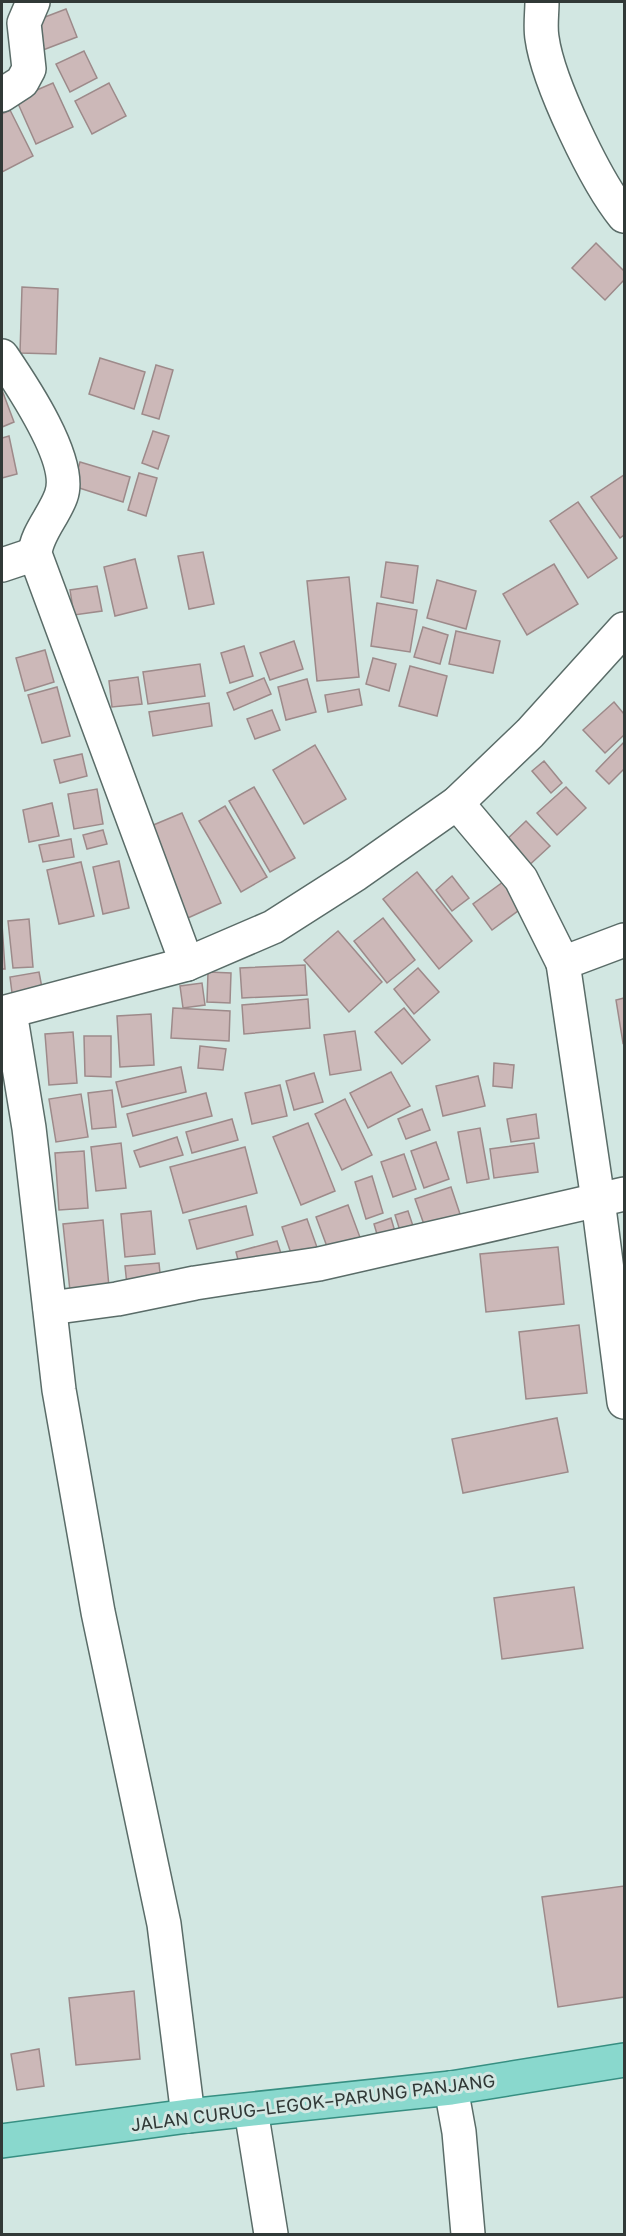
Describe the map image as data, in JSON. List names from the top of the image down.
{
  "streets": {
    "main road": ["JALAN CURUG–LEGOK–PARUNG PANJANG"]
  }
}
